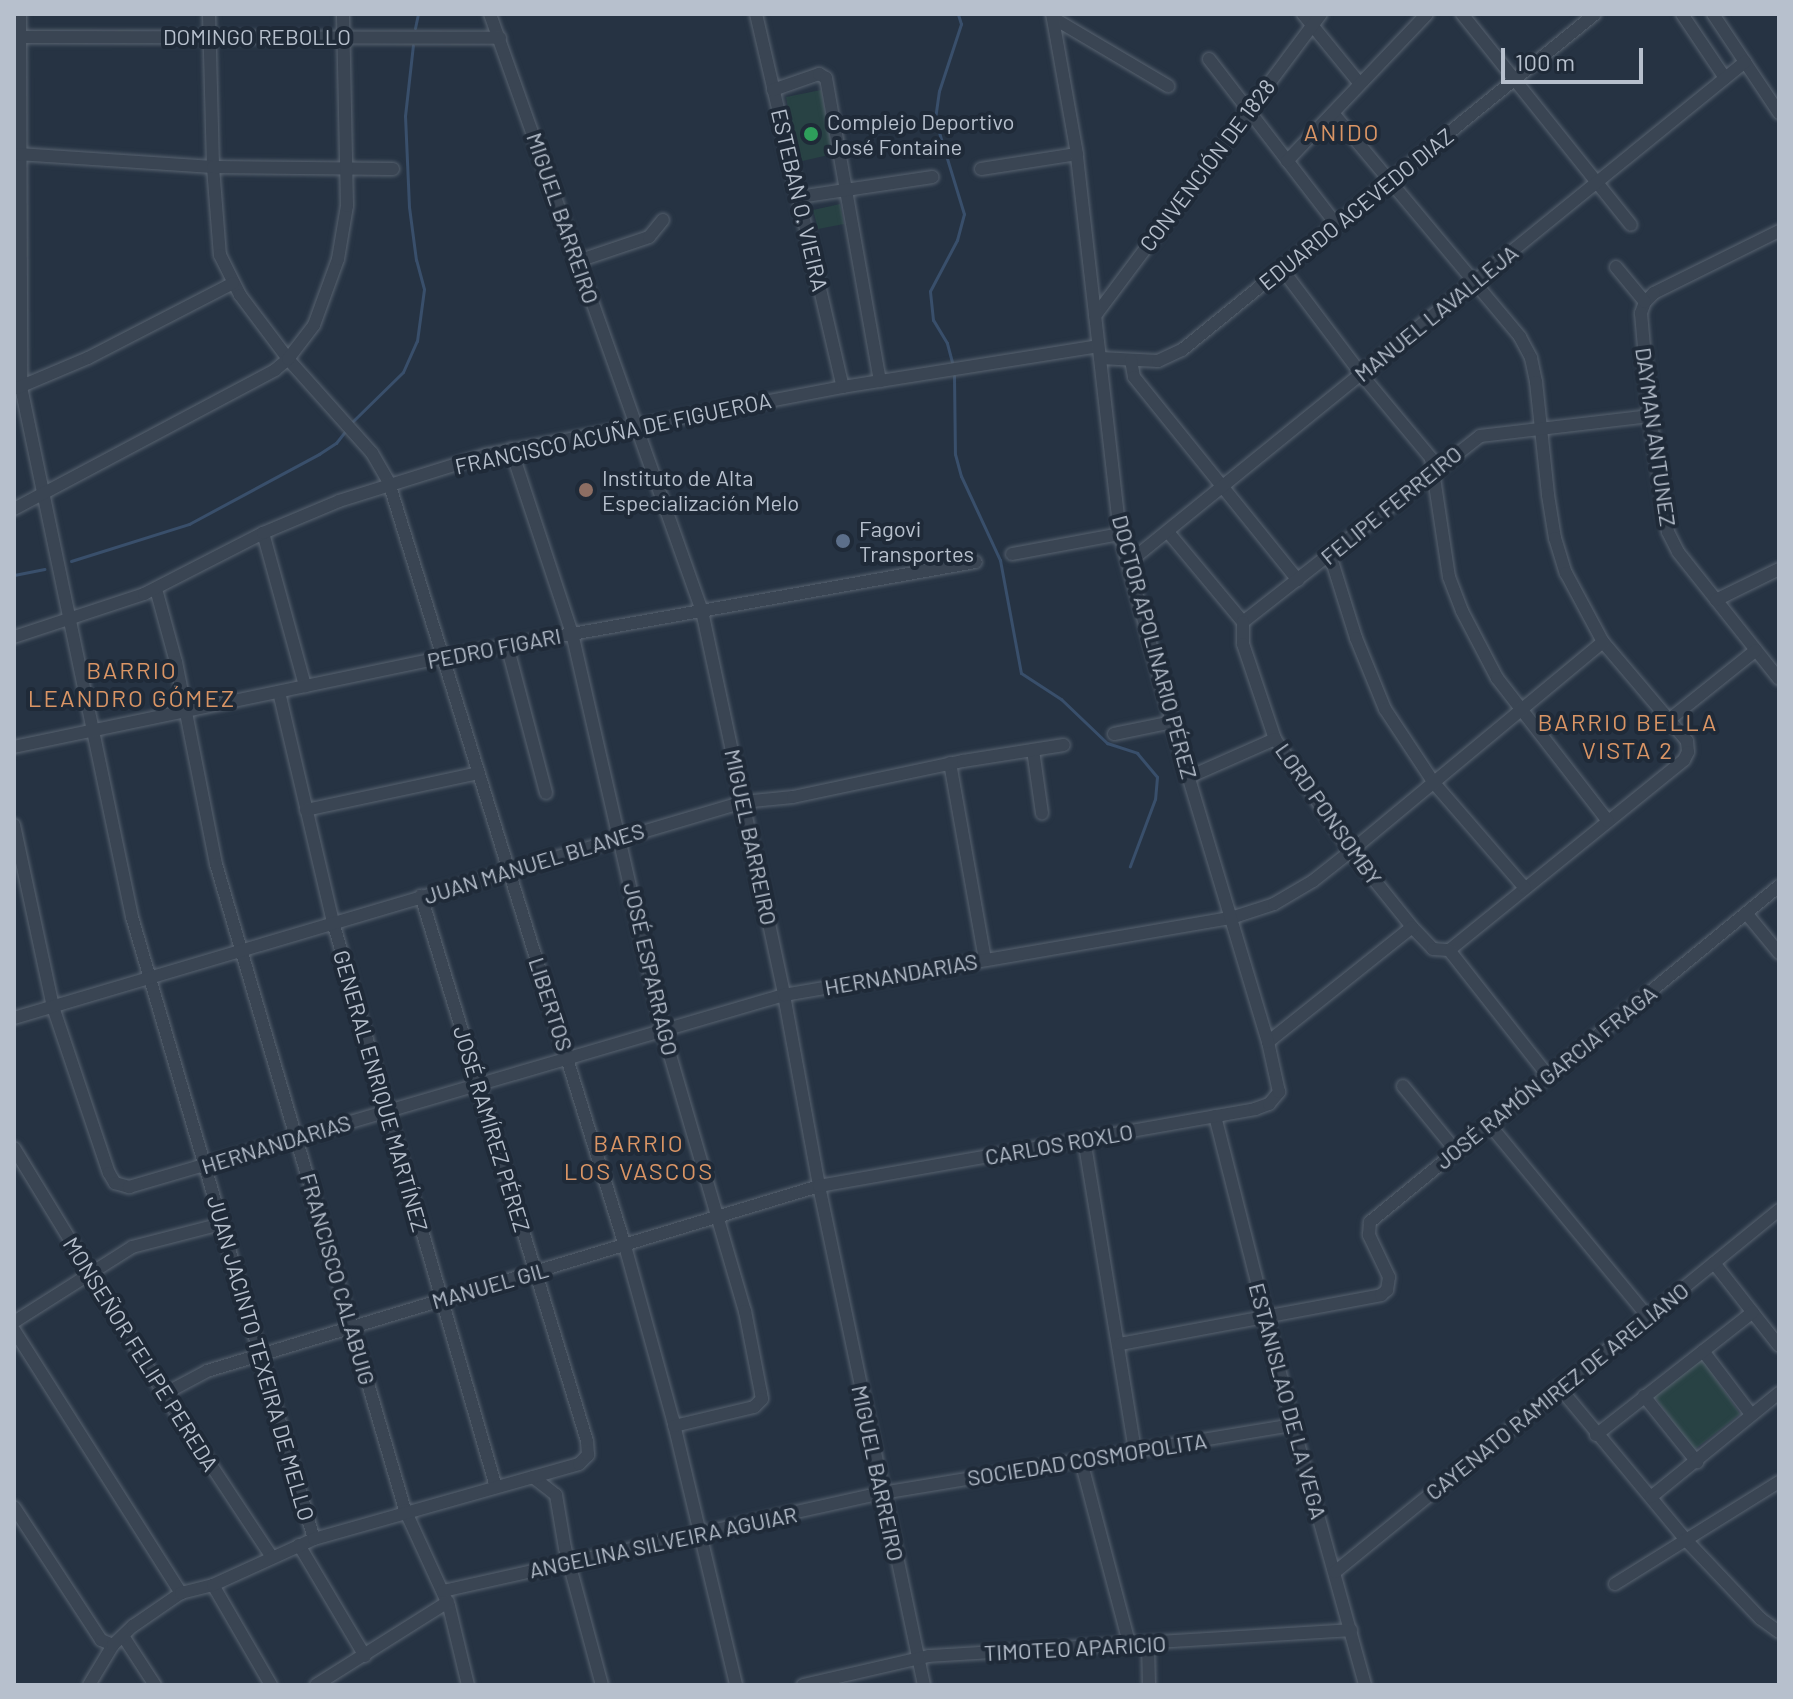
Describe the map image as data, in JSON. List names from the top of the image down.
{
  "streets": {
    "street": [
      "DOMINGO REBOLLO",
      "CONVENCIÓN DE 1828",
      "ESTEBAN O. VIEIRA",
      "EDUARDO ACEVEDO DIAZ",
      "MIGUEL BARREIRO",
      "MANUEL LAVALLEJA",
      "FRANCISCO ACUÑA DE FIGUEROA",
      "DAYMAN ANTUNEZ",
      "FELIPE FERREIRO",
      "DOCTOR APOLINARIO PÉREZ",
      "PEDRO FIGARI",
      "LORD PONSOMBY",
      "JUAN MANUEL BLANES",
      "JOSÉ ESPARRAGO",
      "HERNANDARIAS",
      "LIBERTOS",
      "JOSÉ RAMÓN GARCIA FRAGA",
      "GENERAL ENRIQUE MARTÍNEZ",
      "JOSÉ RAMÍREZ PÉREZ",
      "CARLOS ROXLO",
      "FRANCISCO CALABUIG",
      "MANUEL GIL",
      "MONSEÑOR FELIPE PEREDA",
      "JUAN JACINTO TEXEIRA DE MELLO",
      "CAYENATO RAMIREZ DE ARELIANO",
      "ESTANISLAO DE LA VEGA",
      "SOCIEDAD COSMOPOLITA",
      "ANGELINA SILVEIRA AGUIAR",
      "TIMOTEO APARICIO"
    ]
  },
  "crossings": [
    ["DOMINGO REBOLLO", "MIGUEL BARREIRO"],
    ["DOMINGO REBOLLO", "LIBERTOS"],
    ["DOMINGO REBOLLO", "JUAN JACINTO TEXEIRA DE MELLO"],
    ["CONVENCIÓN DE 1828", "DOCTOR APOLINARIO PÉREZ"],
    ["ESTEBAN O. VIEIRA", "FRANCISCO ACUÑA DE FIGUEROA"],
    ["EDUARDO ACEVEDO DIAZ", "FRANCISCO ACUÑA DE FIGUEROA"],
    ["EDUARDO ACEVEDO DIAZ", "DOCTOR APOLINARIO PÉREZ"],
    ["MIGUEL BARREIRO", "FRANCISCO ACUÑA DE FIGUEROA"],
    ["MIGUEL BARREIRO", "PEDRO FIGARI"],
    ["MIGUEL BARREIRO", "JUAN MANUEL BLANES"],
    ["MIGUEL BARREIRO", "HERNANDARIAS"],
    ["MIGUEL BARREIRO", "CARLOS ROXLO"],
    ["MIGUEL BARREIRO", "MANUEL GIL"],
    ["MIGUEL BARREIRO", "SOCIEDAD COSMOPOLITA"],
    ["MIGUEL BARREIRO", "ANGELINA SILVEIRA AGUIAR"],
    ["MIGUEL BARREIRO", "TIMOTEO APARICIO"],
    ["MANUEL LAVALLEJA", "DOCTOR APOLINARIO PÉREZ"],
    ["FRANCISCO ACUÑA DE FIGUEROA", "DOCTOR APOLINARIO PÉREZ"],
    ["FRANCISCO ACUÑA DE FIGUEROA", "JOSÉ ESPARRAGO"],
    ["FRANCISCO ACUÑA DE FIGUEROA", "LIBERTOS"],
    ["FRANCISCO ACUÑA DE FIGUEROA", "FRANCISCO CALABUIG"],
    ["FRANCISCO ACUÑA DE FIGUEROA", "JUAN JACINTO TEXEIRA DE MELLO"],
    ["DAYMAN ANTUNEZ", "FELIPE FERREIRO"],
    ["FELIPE FERREIRO", "LORD PONSOMBY"],
    ["DOCTOR APOLINARIO PÉREZ", "HERNANDARIAS"],
    ["DOCTOR APOLINARIO PÉREZ", "CARLOS ROXLO"],
    ["PEDRO FIGARI", "JOSÉ ESPARRAGO"],
    ["PEDRO FIGARI", "LIBERTOS"],
    ["PEDRO FIGARI", "GENERAL ENRIQUE MARTÍNEZ"],
    ["PEDRO FIGARI", "FRANCISCO CALABUIG"],
    ["PEDRO FIGARI", "JUAN JACINTO TEXEIRA DE MELLO"],
    ["LORD PONSOMBY", "HERNANDARIAS"],
    ["JUAN MANUEL BLANES", "JOSÉ ESPARRAGO"],
    ["JUAN MANUEL BLANES", "HERNANDARIAS"],
    ["JUAN MANUEL BLANES", "LIBERTOS"],
    ["JUAN MANUEL BLANES", "GENERAL ENRIQUE MARTÍNEZ"],
    ["JUAN MANUEL BLANES", "JOSÉ RAMÍREZ PÉREZ"],
    ["JUAN MANUEL BLANES", "FRANCISCO CALABUIG"],
    ["JUAN MANUEL BLANES", "JUAN JACINTO TEXEIRA DE MELLO"],
    ["JOSÉ ESPARRAGO", "HERNANDARIAS"],
    ["JOSÉ ESPARRAGO", "LIBERTOS"],
    ["JOSÉ ESPARRAGO", "MANUEL GIL"],
    ["HERNANDARIAS", "LIBERTOS"],
    ["HERNANDARIAS", "GENERAL ENRIQUE MARTÍNEZ"],
    ["HERNANDARIAS", "JOSÉ RAMÍREZ PÉREZ"],
    ["HERNANDARIAS", "FRANCISCO CALABUIG"],
    ["HERNANDARIAS", "JUAN JACINTO TEXEIRA DE MELLO"],
    ["LIBERTOS", "MANUEL GIL"],
    ["LIBERTOS", "ANGELINA SILVEIRA AGUIAR"],
    ["JOSÉ RAMÓN GARCIA FRAGA", "ESTANISLAO DE LA VEGA"],
    ["GENERAL ENRIQUE MARTÍNEZ", "MANUEL GIL"],
    ["JOSÉ RAMÍREZ PÉREZ", "MANUEL GIL"],
    ["CARLOS ROXLO", "MANUEL GIL"],
    ["CARLOS ROXLO", "ESTANISLAO DE LA VEGA"],
    ["FRANCISCO CALABUIG", "MANUEL GIL"],
    ["FRANCISCO CALABUIG", "ANGELINA SILVEIRA AGUIAR"],
    ["MANUEL GIL", "MONSEÑOR FELIPE PEREDA"],
    ["MANUEL GIL", "JUAN JACINTO TEXEIRA DE MELLO"],
    ["CAYENATO RAMIREZ DE ARELIANO", "ESTANISLAO DE LA VEGA"],
    ["ESTANISLAO DE LA VEGA", "SOCIEDAD COSMOPOLITA"],
    ["ESTANISLAO DE LA VEGA", "TIMOTEO APARICIO"],
    ["SOCIEDAD COSMOPOLITA", "ANGELINA SILVEIRA AGUIAR"]
  ],
  "districts": [
    "ANIDO",
    "BARRIO LEANDRO GÓMEZ",
    "BARRIO BELLA VISTA 2",
    "BARRIO LOS VASCOS"
  ],
  "places": ["Complejo Deportivo José Fontaine", "Instituto de Alta Especialización Melo", "Fagovi Transportes"],
  "scale_bar": "100 m"
}
